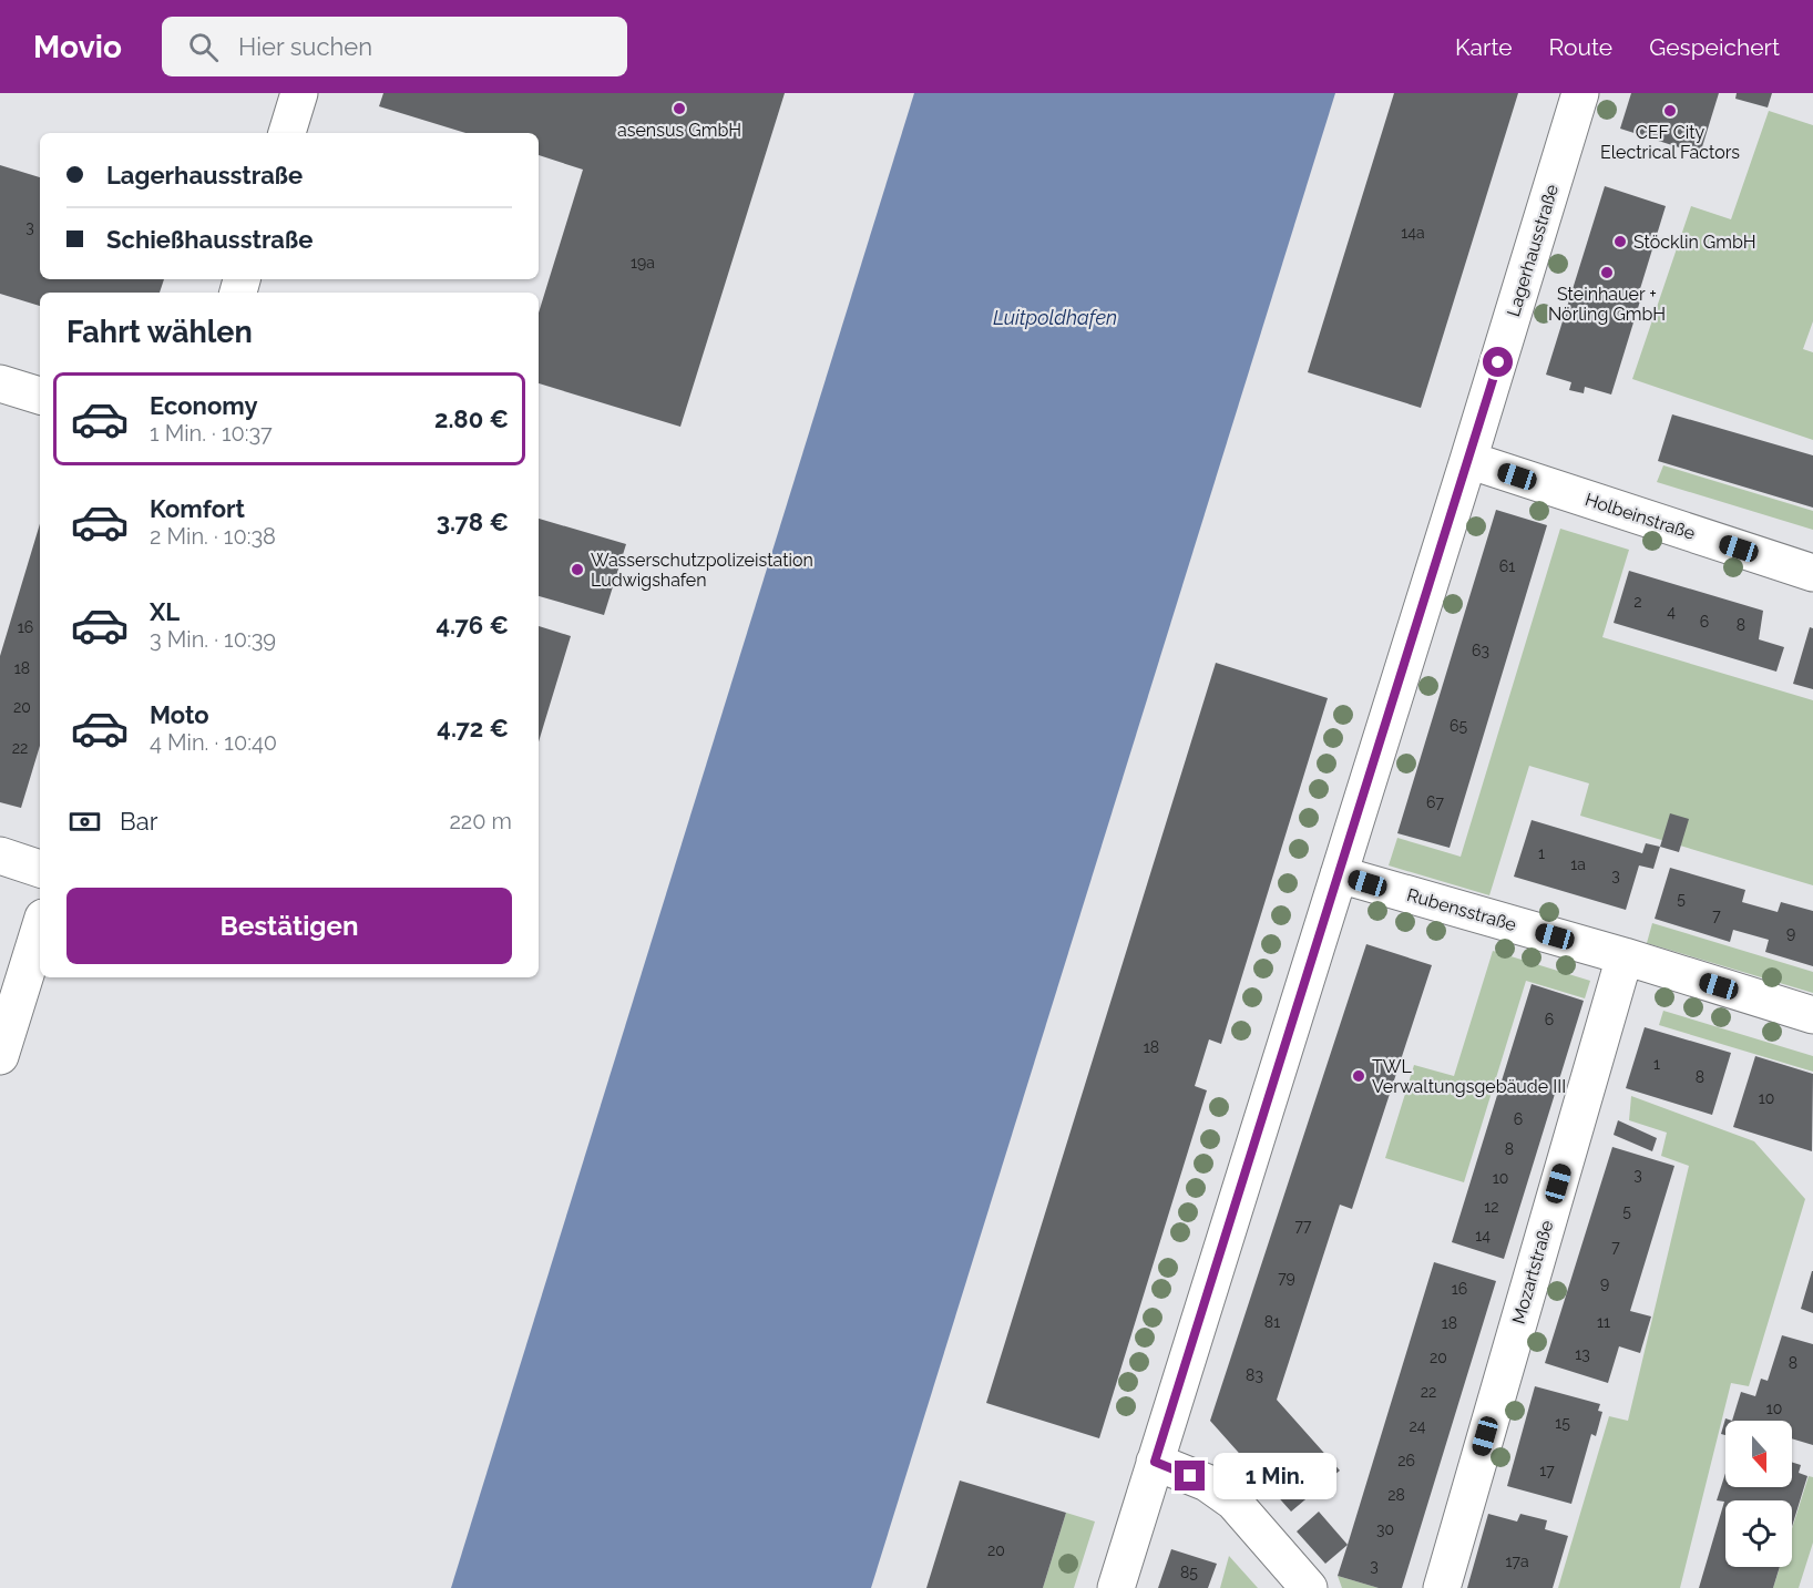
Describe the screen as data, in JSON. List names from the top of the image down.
{
  "streets": {
    "street": [
      "Lagerhausstraße",
      "Holbeinstraße",
      "Rubensstraße",
      "Mozartstraße"
    ]
  },
  "crossings": [
    ["Lagerhausstraße", "Holbeinstraße"],
    ["Lagerhausstraße", "Rubensstraße"],
    ["Rubensstraße", "Mozartstraße"]
  ],
  "water": ["Luitpoldhafen"],
  "places": [
    "asensus GmbH",
    "CEF City Electrical Factors",
    "Stöcklin GmbH",
    "Steinhauer + Nörling GmbH",
    "Wasserschutzpolizeistation Ludwigshafen",
    "TWL Verwaltungsgebäude III"
  ],
  "house_numbers": [
    "3",
    "14a",
    "19a",
    "61",
    "2",
    "4",
    "6",
    "8",
    "16",
    "63",
    "18",
    "20",
    "65",
    "22",
    "67",
    "1",
    "1a",
    "3",
    "5",
    "7",
    "9",
    "6",
    "18",
    "1",
    "8",
    "10",
    "6",
    "8",
    "3",
    "10",
    "12",
    "5",
    "77",
    "14",
    "7",
    "79",
    "9",
    "16",
    "81",
    "11",
    "18",
    "13",
    "20",
    "8",
    "83",
    "22",
    "10",
    "15",
    "24",
    "26",
    "17",
    "28",
    "30",
    "20",
    "17a",
    "3",
    "85"
  ],
  "north": "bottom",
  "page": {
    "header": "Movio",
    "search": "Hier suchen",
    "nav": ["Karte", "Route", "Gespeichert"],
    "banner": ["Lagerhausstraße", "Schießhausstraße"],
    "heading": "Fahrt wählen",
    "list": [
      {
        "name": "Economy",
        "note": "1 Min. · 10:37",
        "value": "2.80 €"
      },
      {
        "name": "Komfort",
        "note": "2 Min. · 10:38",
        "value": "3.78 €"
      },
      {
        "name": "XL",
        "note": "3 Min. · 10:39",
        "value": "4.76 €"
      },
      {
        "name": "Moto",
        "note": "4 Min. · 10:40",
        "value": "4.72 €"
      }
    ],
    "pay": ["Bar", "220 m"],
    "buttons": "Bestätigen",
    "bubble": "1 Min."
  }
}
